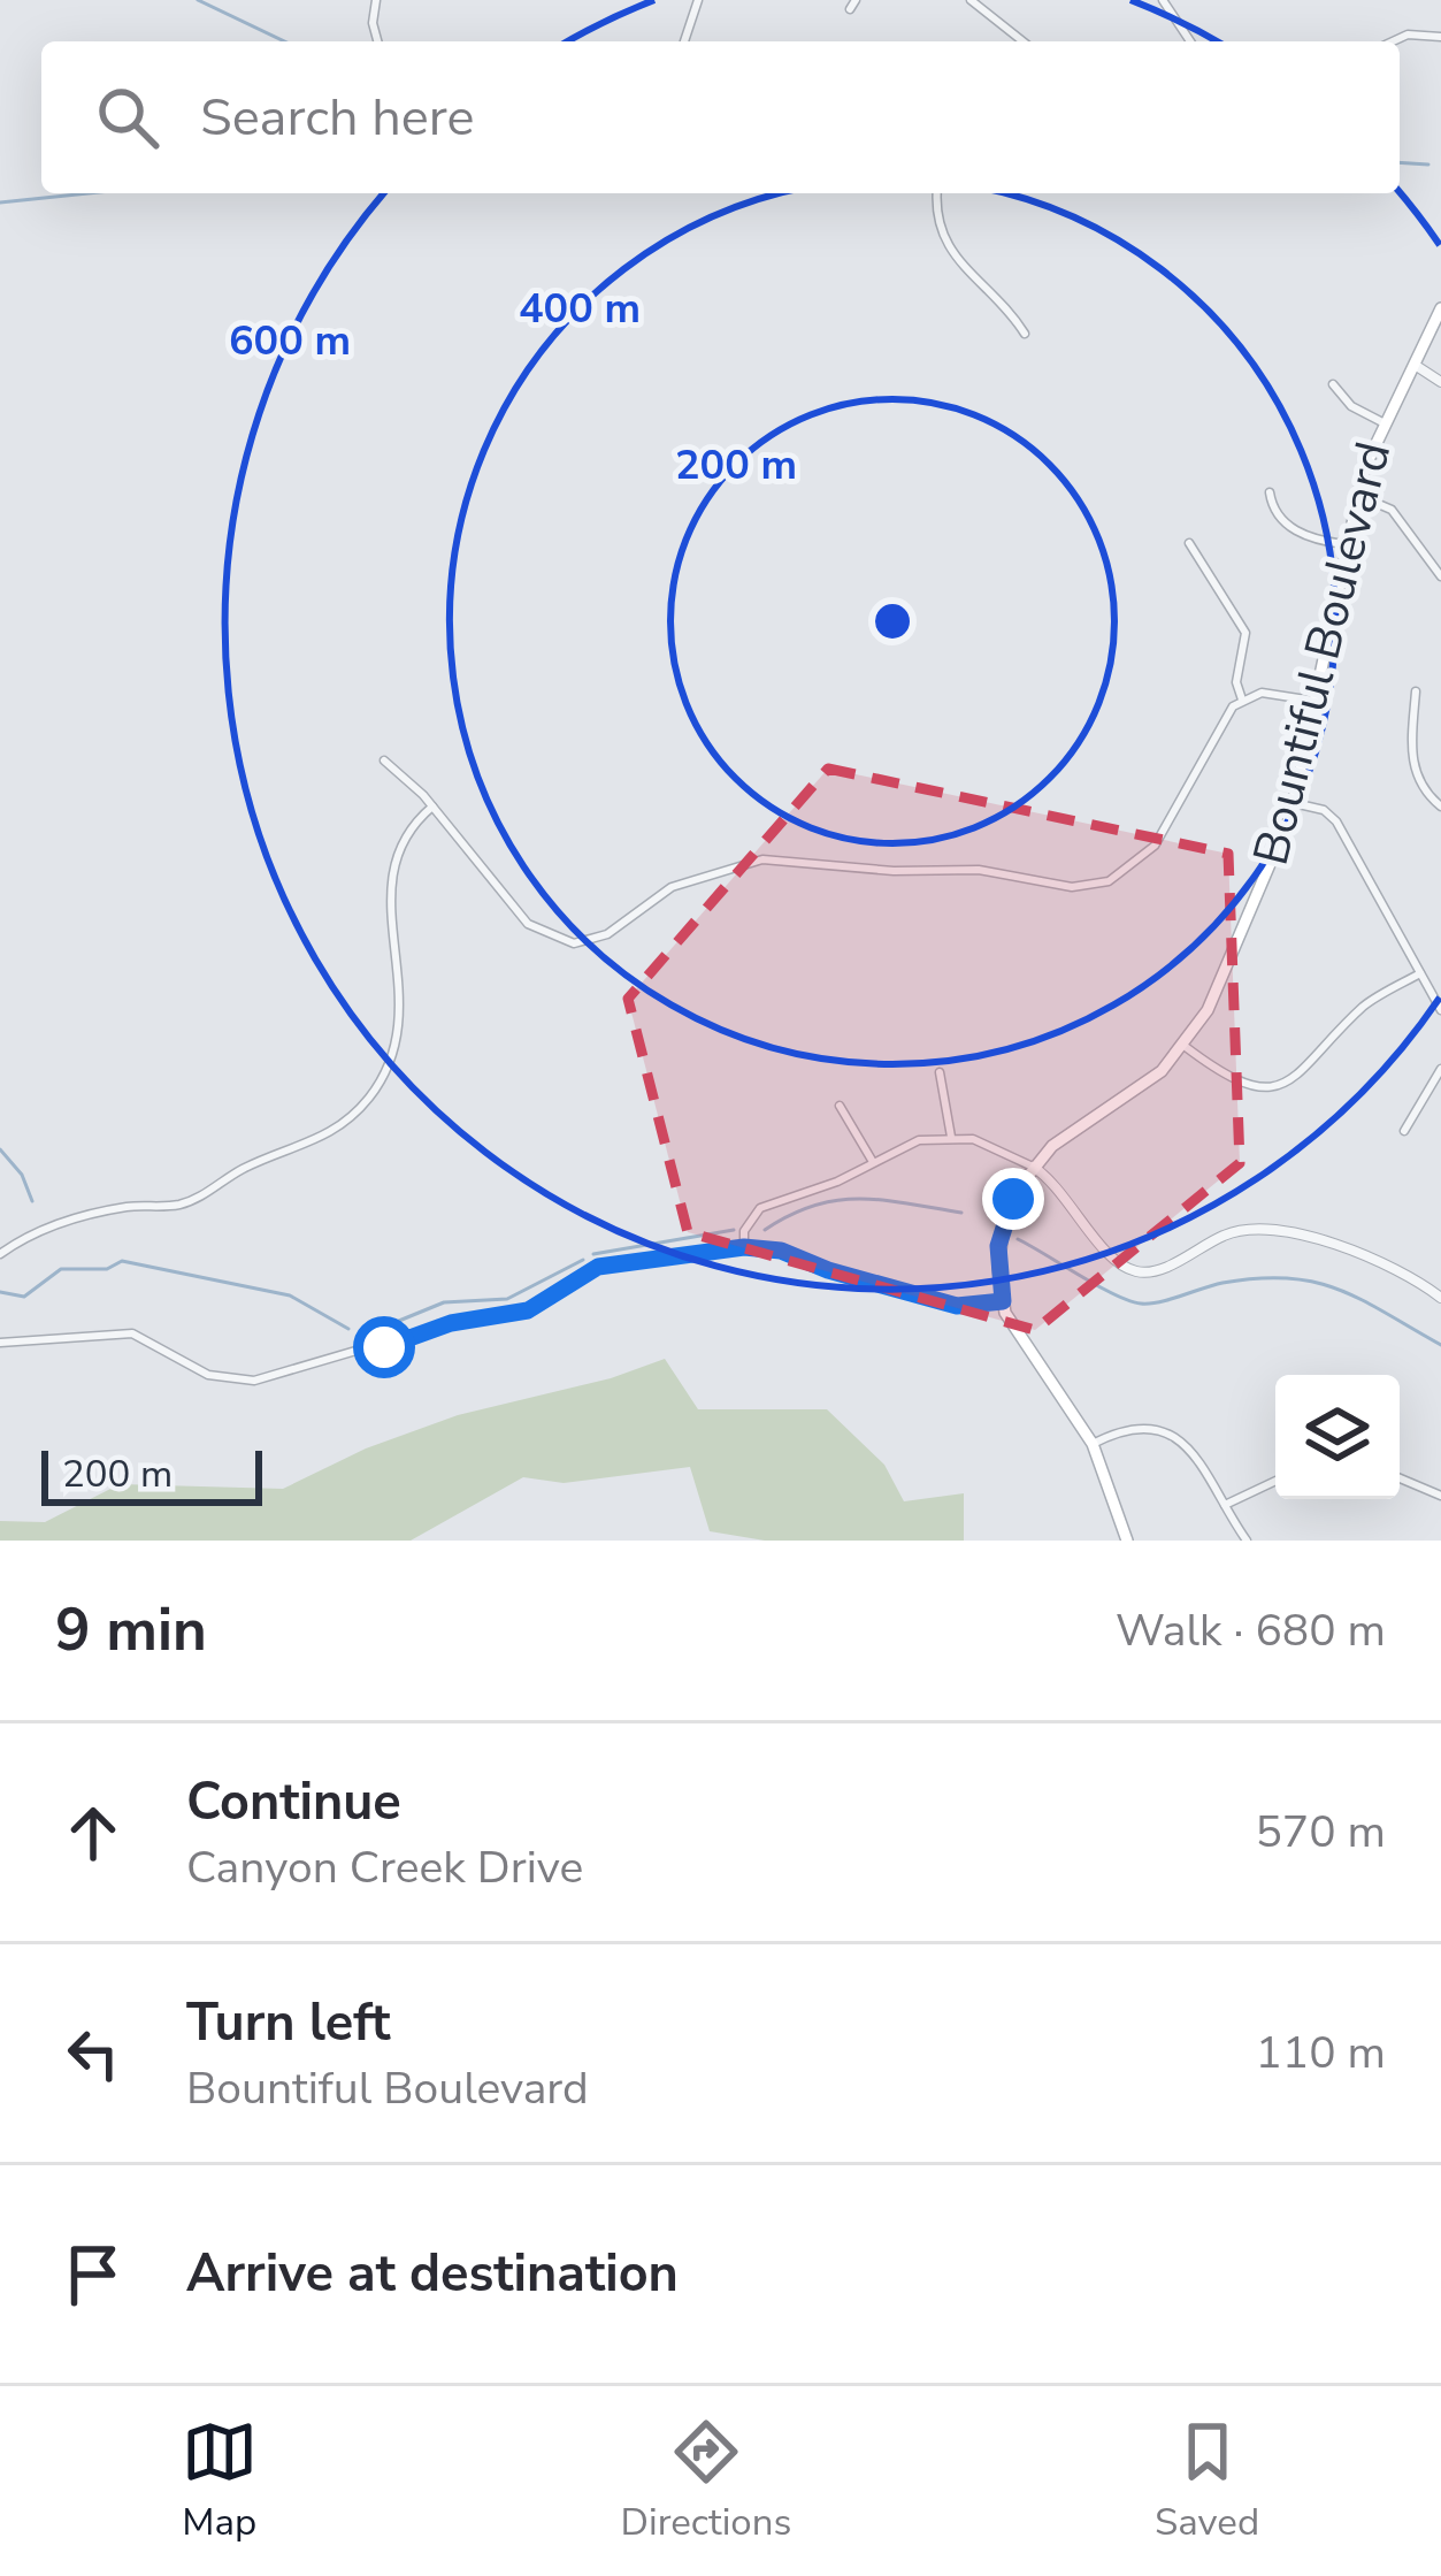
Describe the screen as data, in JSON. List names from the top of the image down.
{
  "streets": {
    "main road": ["Bountiful Boulevard"]
  },
  "scale_bar": "200 m",
  "page": {
    "search": "Search here",
    "scale": "200 m",
    "heading": ["9 min", "Walk · 680 m"],
    "list": [
      ["Continue", "Canyon Creek Drive", "570 m"],
      ["Turn left", "Bountiful Boulevard", "110 m"],
      "Arrive at destination"
    ],
    "nav": ["Map", "Directions", "Saved"]
  },
  "rings": ["400 m", "600 m", "200 m"]
}
